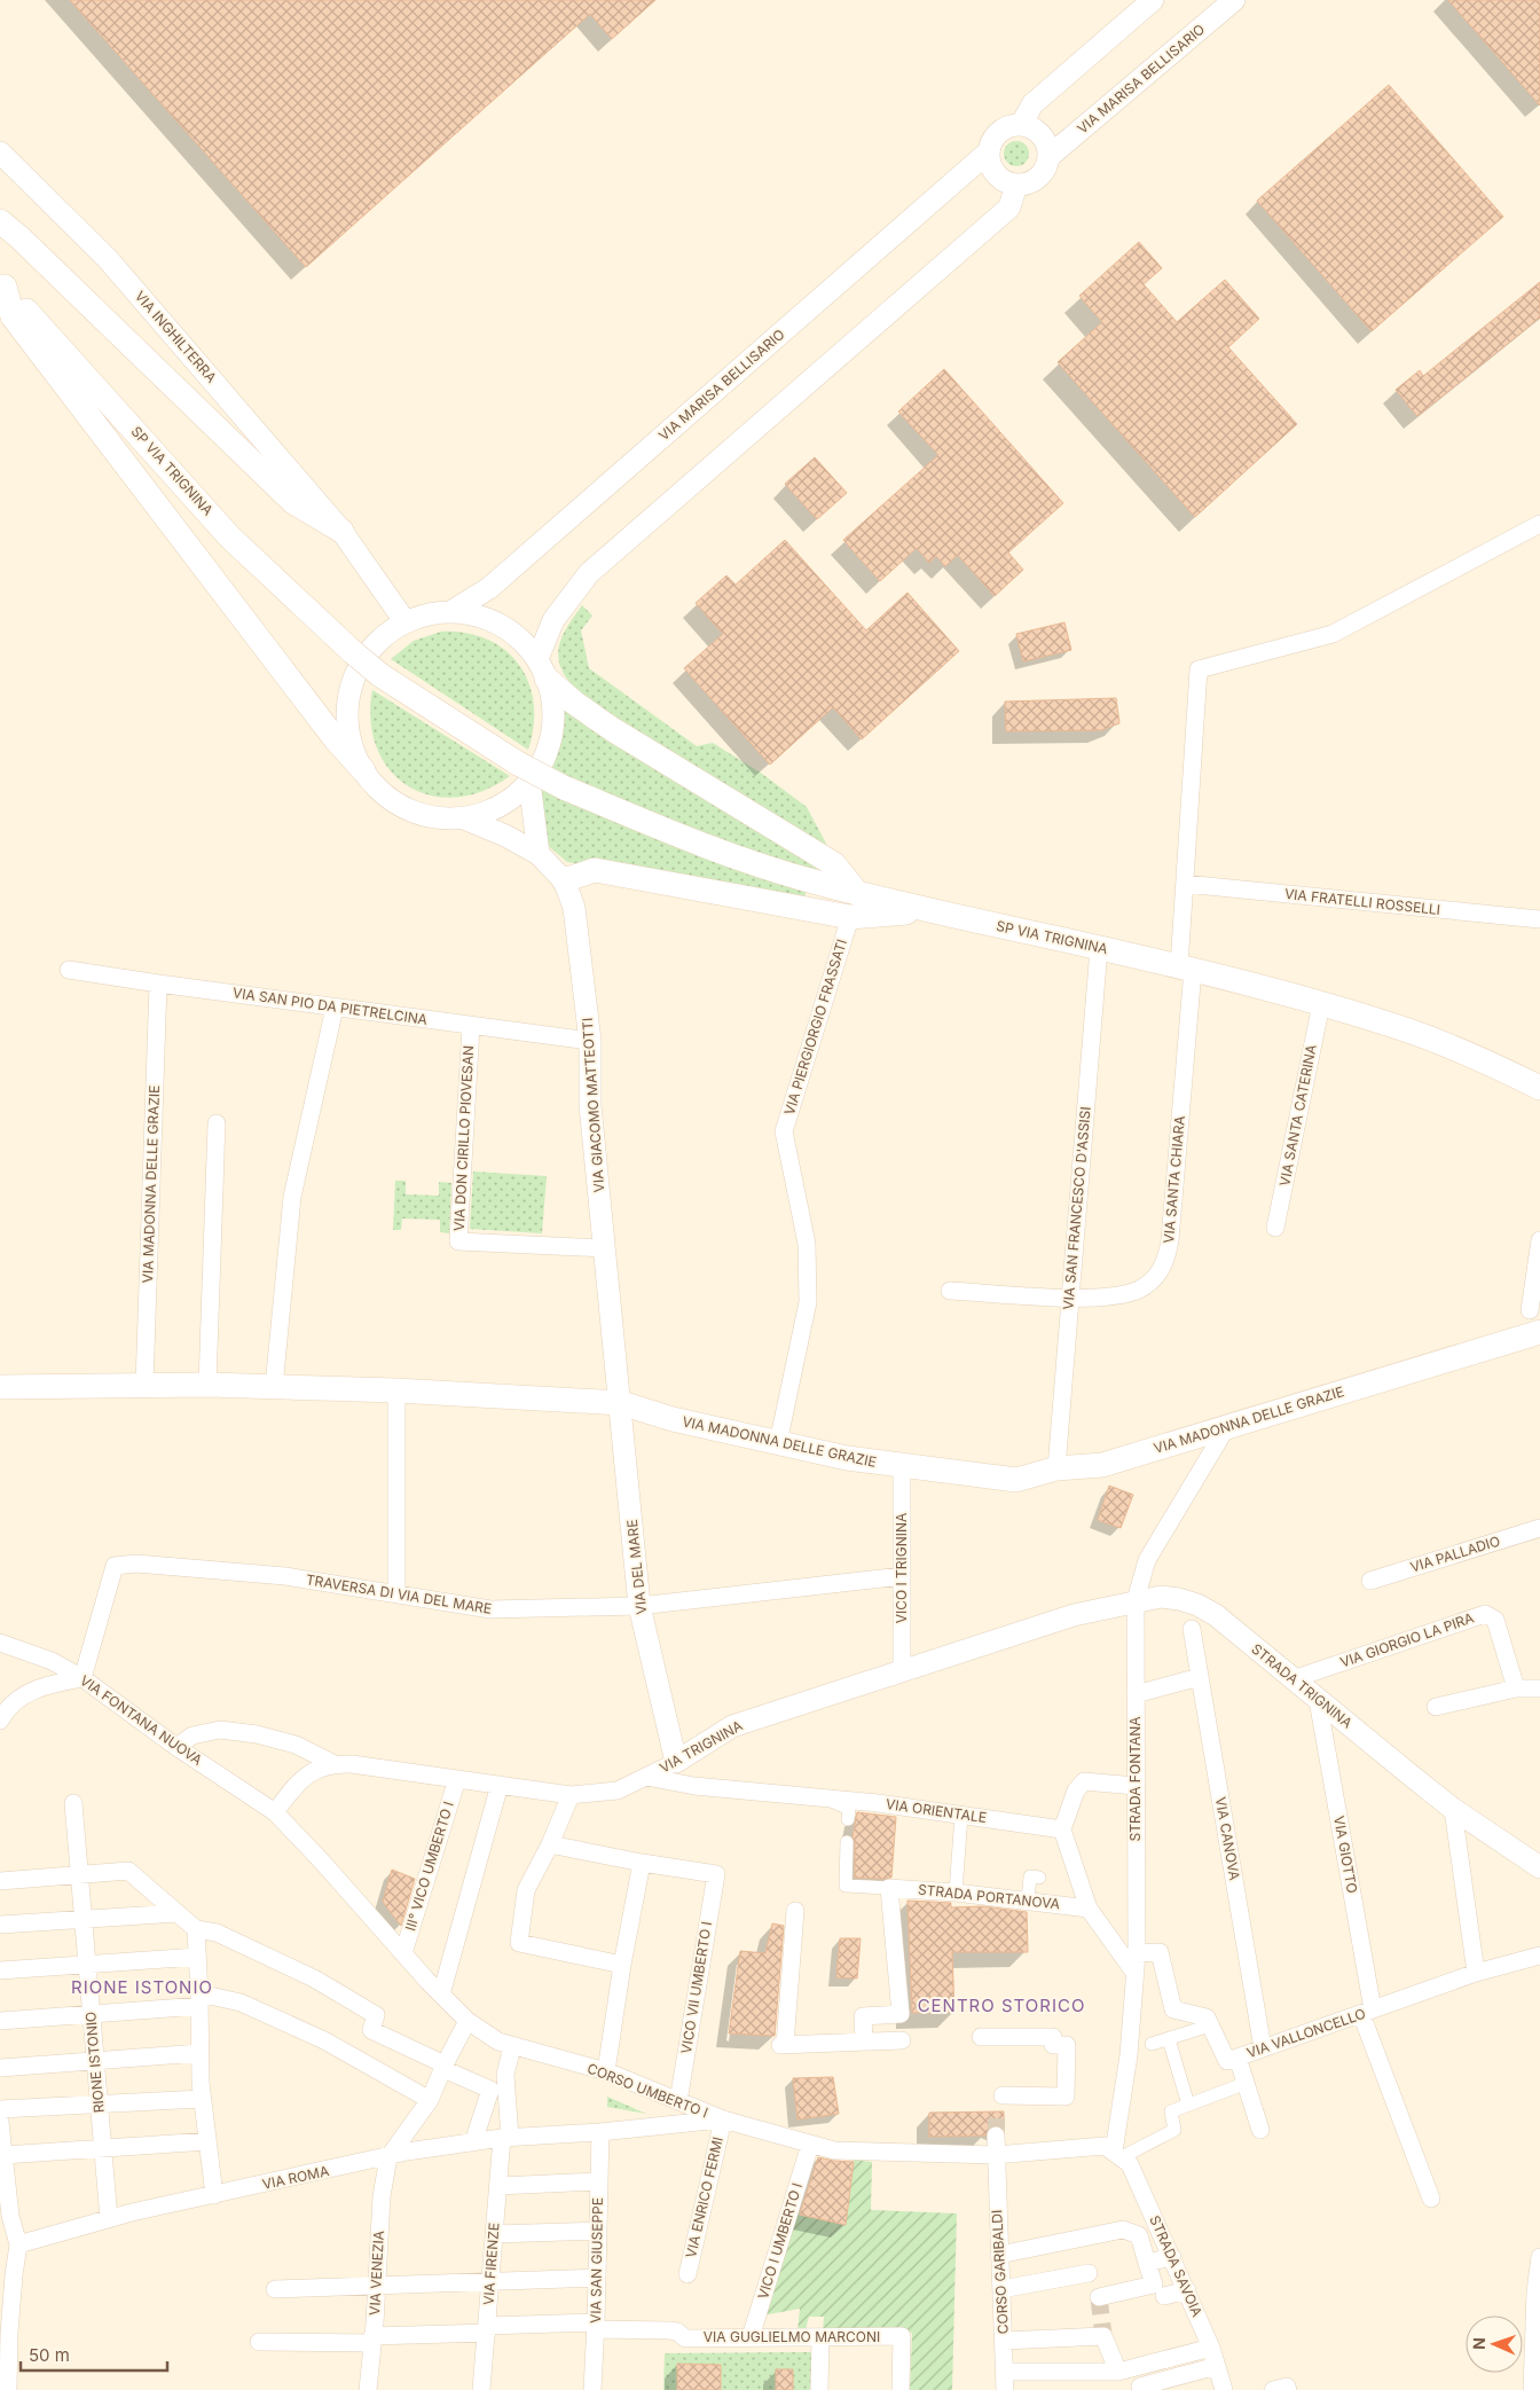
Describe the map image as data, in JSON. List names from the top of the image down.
{
  "streets": {
    "main road": ["SP VIA TRIGNINA", "VIA MADONNA DELLE GRAZIE"],
    "street": [
      "VIA MARISA BELLISARIO",
      "VIA INGHILTERRA",
      "VIA FRATELLI ROSSELLI",
      "VIA SAN PIO DA PIETRELCINA",
      "VIA PIERGIORGIO FRASSATI",
      "VIA GIACOMO MATTEOTTI",
      "VIA SANTA CATERINA",
      "VIA DON CIRILLO PIOVESAN",
      "VIA SANTA CHIARA",
      "VIA SAN FRANCESCO D'ASSISI",
      "VIA PALLADIO",
      "VIA DEL MARE",
      "VICO I TRIGNINA",
      "TRAVERSA DI VIA DEL MARE",
      "VIA GIORGIO LA PIRA",
      "STRADA TRIGNINA",
      "VIA FONTANA NUOVA",
      "VIA TRIGNINA",
      "STRADA FONTANA",
      "VIA ORIENTALE",
      "VIA CANOVA",
      "VIA GIOTTO",
      "III° VICO UMBERTO I",
      "STRADA PORTANOVA",
      "VICO VII UMBERTO I",
      "VIA VALLONCELLO",
      "RIONE ISTONIO",
      "CORSO UMBERTO I",
      "VIA ROMA",
      "VIA ENRICO FERMI",
      "VICO I UMBERTO I",
      "VIA SAN GIUSEPPE",
      "VIA FIRENZE",
      "STRADA SAVOIA",
      "CORSO GARIBALDI",
      "VIA VENEZIA",
      "VIA GUGLIELMO MARCONI"
    ]
  },
  "crossings": [
    ["SP VIA TRIGNINA", "VIA SANTA CATERINA"],
    ["SP VIA TRIGNINA", "VIA SANTA CHIARA"],
    ["SP VIA TRIGNINA", "VIA SAN FRANCESCO D'ASSISI"],
    ["VIA FRATELLI ROSSELLI", "VIA SANTA CHIARA"],
    ["VIA SAN PIO DA PIETRELCINA", "VIA GIACOMO MATTEOTTI"],
    ["VIA SAN PIO DA PIETRELCINA", "VIA DON CIRILLO PIOVESAN"],
    ["VIA SAN PIO DA PIETRELCINA", "VIA MADONNA DELLE GRAZIE"],
    ["VIA PIERGIORGIO FRASSATI", "VIA MADONNA DELLE GRAZIE"],
    ["VIA GIACOMO MATTEOTTI", "VIA DON CIRILLO PIOVESAN"],
    ["VIA GIACOMO MATTEOTTI", "VIA MADONNA DELLE GRAZIE"],
    ["VIA GIACOMO MATTEOTTI", "VIA DEL MARE"],
    ["VIA SANTA CHIARA", "VIA SAN FRANCESCO D'ASSISI"],
    ["VIA MADONNA DELLE GRAZIE", "VIA SAN FRANCESCO D'ASSISI"],
    ["VIA MADONNA DELLE GRAZIE", "VIA DEL MARE"],
    ["VIA MADONNA DELLE GRAZIE", "VICO I TRIGNINA"],
    ["VIA MADONNA DELLE GRAZIE", "STRADA FONTANA"],
    ["VIA DEL MARE", "TRAVERSA DI VIA DEL MARE"],
    ["VIA DEL MARE", "VIA TRIGNINA"],
    ["VICO I TRIGNINA", "TRAVERSA DI VIA DEL MARE"],
    ["VICO I TRIGNINA", "VIA TRIGNINA"],
    ["TRAVERSA DI VIA DEL MARE", "VIA FONTANA NUOVA"],
    ["VIA GIORGIO LA PIRA", "STRADA TRIGNINA"],
    ["STRADA TRIGNINA", "VIA TRIGNINA"],
    ["STRADA TRIGNINA", "STRADA FONTANA"],
    ["STRADA TRIGNINA", "VIA GIOTTO"],
    ["VIA FONTANA NUOVA", "CORSO UMBERTO I"],
    ["VIA TRIGNINA", "STRADA FONTANA"],
    ["VIA TRIGNINA", "VIA ORIENTALE"],
    ["VIA TRIGNINA", "III° VICO UMBERTO I"],
    ["STRADA FONTANA", "CORSO UMBERTO I"],
    ["STRADA FONTANA", "STRADA SAVOIA"],
    ["VIA CANOVA", "VIA VALLONCELLO"],
    ["VIA GIOTTO", "VIA VALLONCELLO"],
    ["III° VICO UMBERTO I", "CORSO UMBERTO I"],
    ["VICO VII UMBERTO I", "CORSO UMBERTO I"],
    ["RIONE ISTONIO", "VIA ROMA"],
    ["CORSO UMBERTO I", "VIA ROMA"],
    ["CORSO UMBERTO I", "VIA ENRICO FERMI"],
    ["CORSO UMBERTO I", "VICO I UMBERTO I"],
    ["CORSO UMBERTO I", "STRADA SAVOIA"],
    ["CORSO UMBERTO I", "CORSO GARIBALDI"],
    ["VIA ROMA", "VIA ENRICO FERMI"],
    ["VIA ROMA", "VIA SAN GIUSEPPE"],
    ["VIA ROMA", "VIA FIRENZE"],
    ["VIA ROMA", "VIA VENEZIA"],
    ["VICO I UMBERTO I", "VIA GUGLIELMO MARCONI"],
    ["VIA SAN GIUSEPPE", "VIA GUGLIELMO MARCONI"],
    ["VIA FIRENZE", "VIA GUGLIELMO MARCONI"],
    ["VIA VENEZIA", "VIA GUGLIELMO MARCONI"]
  ],
  "districts": ["RIONE ISTONIO", "CENTRO STORICO"],
  "scale_bar": "50 m",
  "north": "left"
}
